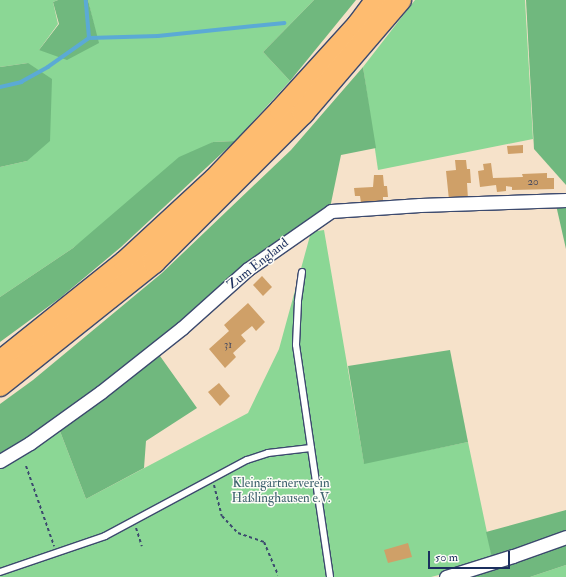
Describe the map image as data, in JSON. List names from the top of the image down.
{
  "streets": {
    "street": ["Zum England"]
  },
  "parks": ["Kleingärtnerverein Haßlinghausen e.V."],
  "house_numbers": ["20", "31"],
  "scale_bar": "50 m"
}
